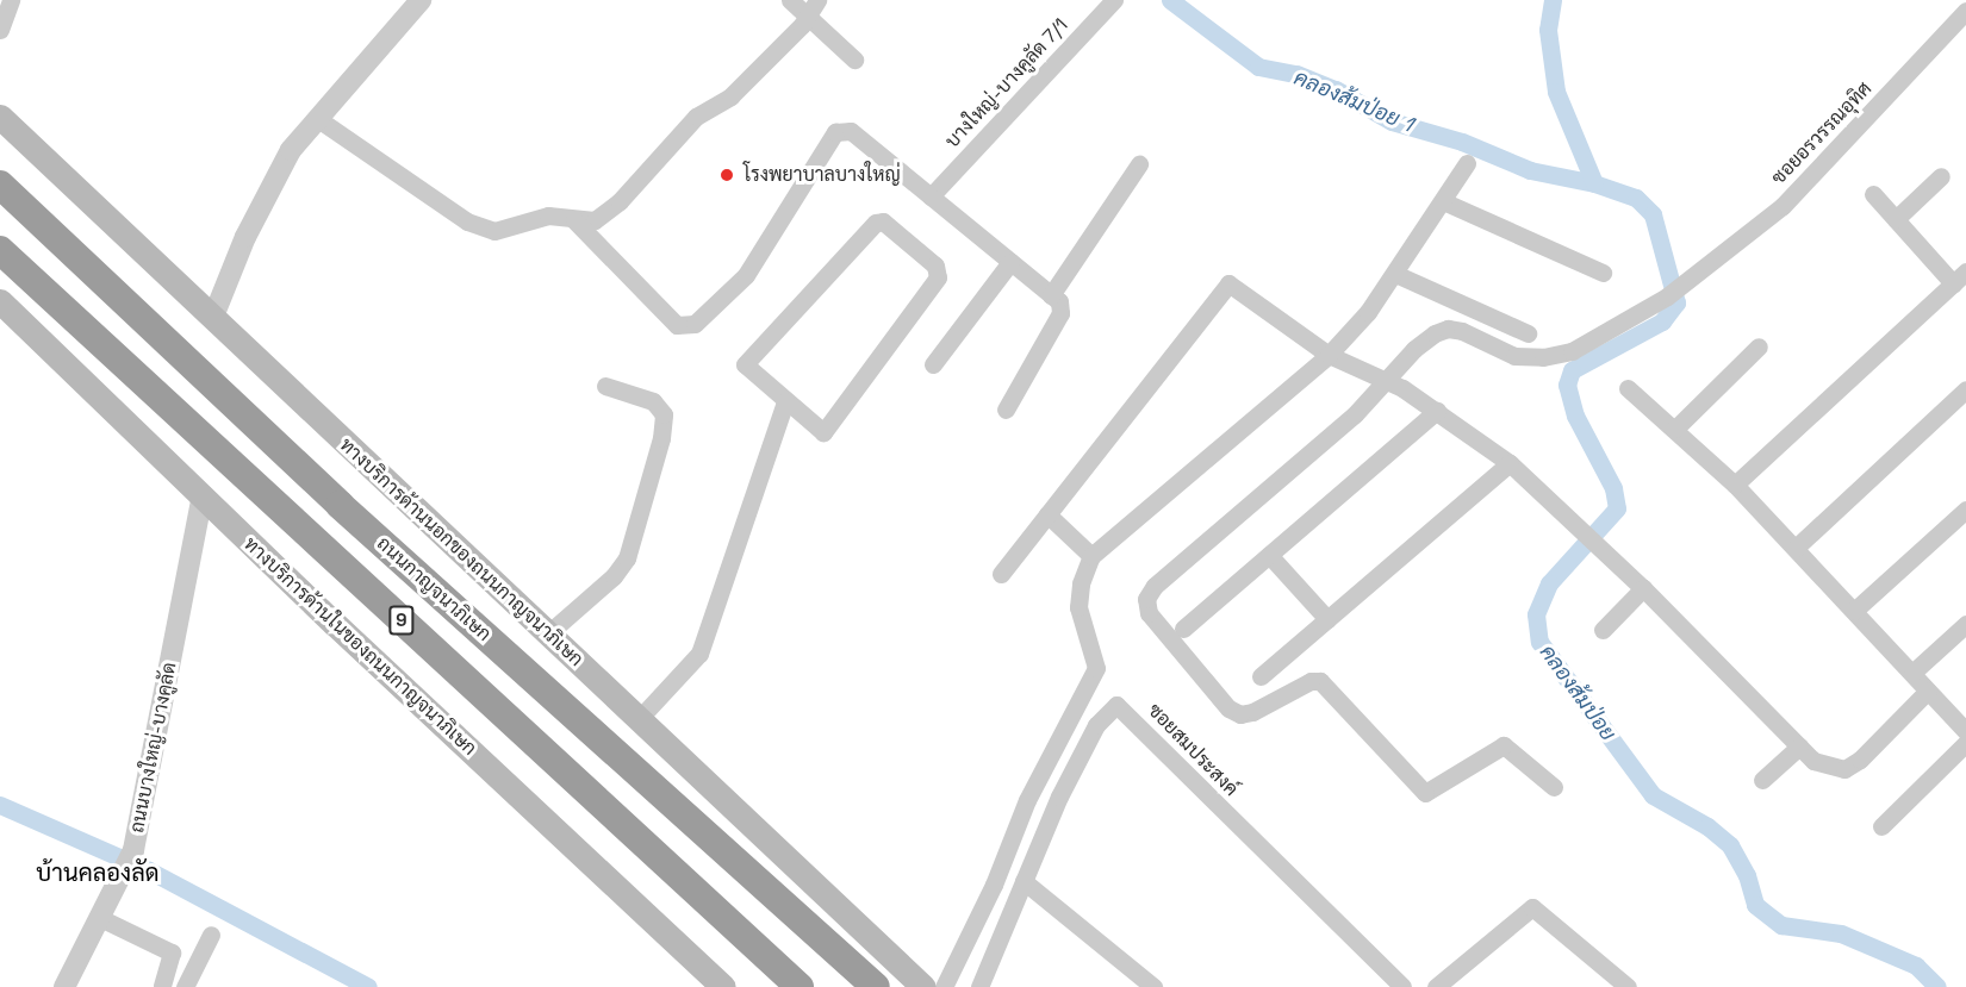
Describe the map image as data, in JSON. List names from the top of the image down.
{
  "streets": {
    "highway": ["ถนนกาญจนาภิเษก", "9"],
    "main road": ["ทางบริการด้านนอกของถนนกาญจนาภิเษก", "ทางบริการด้านในของถนนกาญจนาภิเษก"],
    "street": [
      "บางใหญ่-บางคูลัด 7/1",
      "ซอยอรวรรณอุทิศ",
      "ถนนบางใหญ่-บางคูลัด",
      "ซอยสมประสงค์"
    ]
  },
  "crossings": [
    ["ทางบริการด้านในของถนนกาญจนาภิเษก", "ถนนบางใหญ่-บางคูลัด"]
  ],
  "districts": ["บ้านคลองลัด"],
  "water": ["คลองส้มป่อย 1", "คลองส้มป่อย"],
  "places": ["โรงพยาบาลบางใหญ่"]
}
